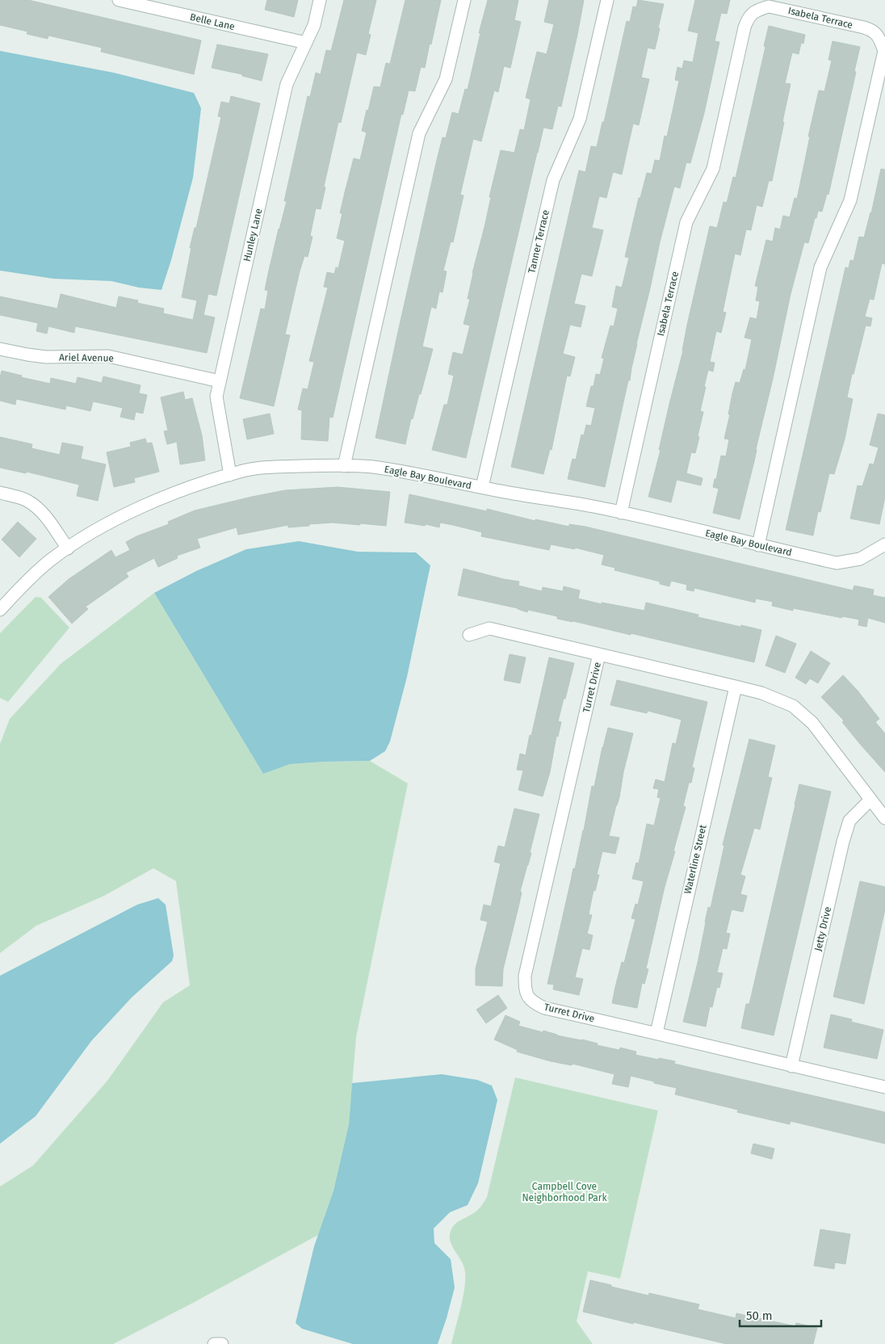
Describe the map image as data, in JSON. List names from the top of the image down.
{
  "streets": {
    "street": [
      "Isabela Terrace",
      "Belle Lane",
      "Hunley Lane",
      "Tanner Terrace",
      "Ariel Avenue",
      "Eagle Bay Boulevard",
      "Turret Drive",
      "Waterline Street",
      "Jetty Drive"
    ]
  },
  "crossings": [
    ["Isabela Terrace", "Eagle Bay Boulevard"],
    ["Belle Lane", "Hunley Lane"],
    ["Hunley Lane", "Ariel Avenue"],
    ["Hunley Lane", "Eagle Bay Boulevard"],
    ["Tanner Terrace", "Eagle Bay Boulevard"],
    ["Turret Drive", "Waterline Street"],
    ["Turret Drive", "Jetty Drive"]
  ],
  "parks": ["Campbell Cove Neighborhood Park"],
  "scale_bar": "50 m"
}
